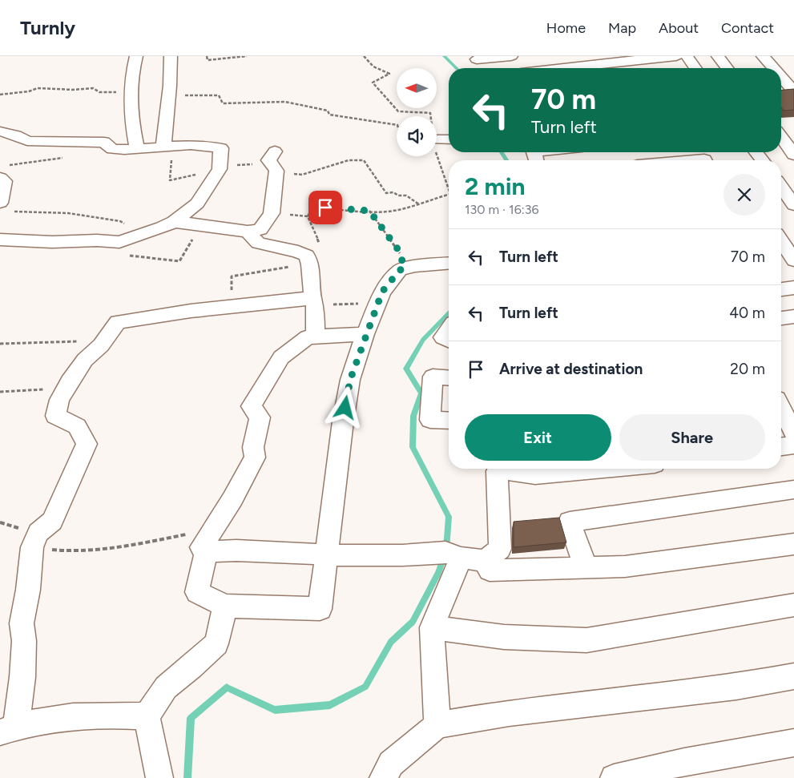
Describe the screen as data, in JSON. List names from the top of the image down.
{
  "north": "left",
  "page": {
    "header": "Turnly",
    "nav": [
      "Home",
      "Map",
      "About",
      "Contact"
    ],
    "turn": ["70 m", "Turn left"],
    "heading": ["2 min", "130 m · 16:36"],
    "list": [
      {
        "name": "Turn left",
        "value": "70 m"
      },
      {
        "name": "Turn left",
        "value": "40 m"
      },
      {
        "name": "Arrive at destination",
        "value": "20 m"
      }
    ],
    "buttons": ["Exit", "Share"]
  }
}
